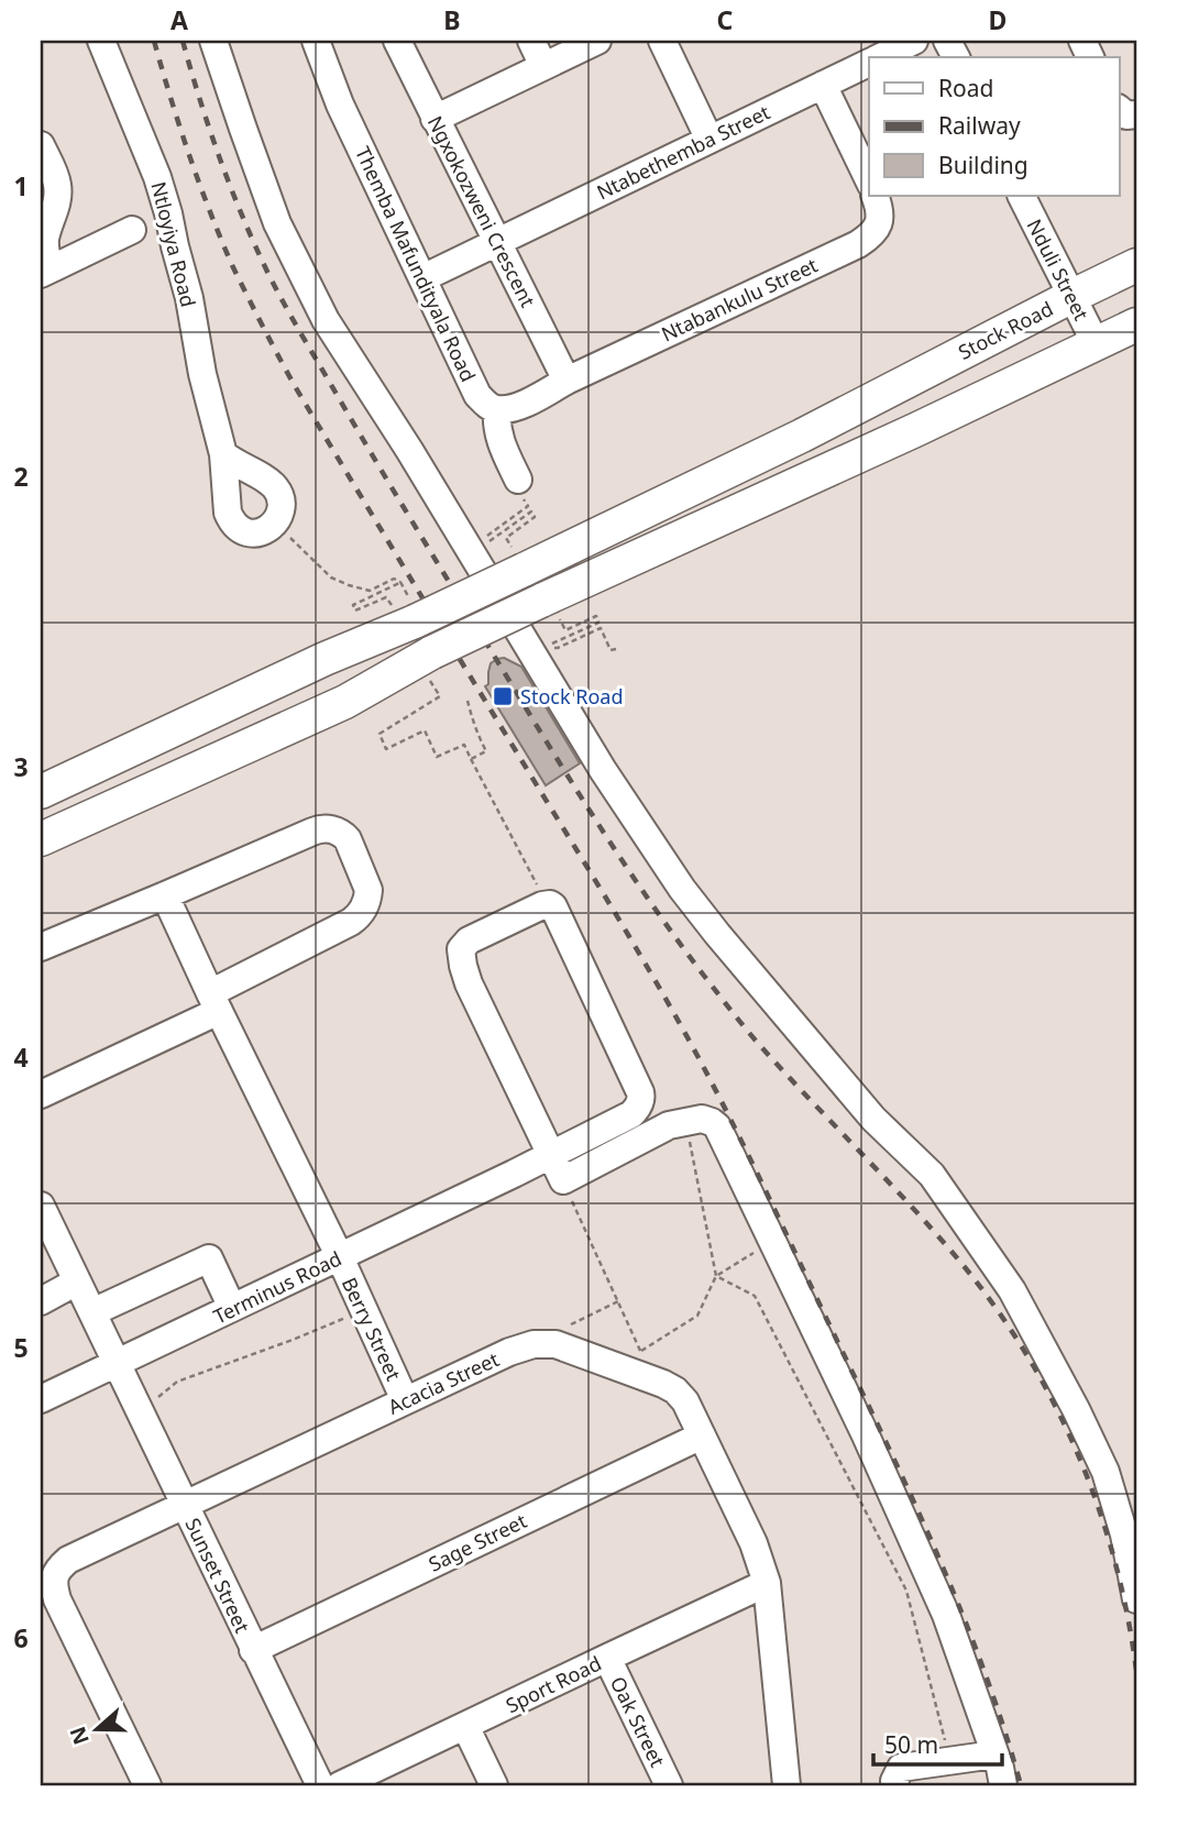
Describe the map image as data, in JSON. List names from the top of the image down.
{
  "streets": {
    "main road": ["Stock Road"],
    "street": [
      "Ntabethemba Street",
      "Ngxokozweni Crescent",
      "Ntloyiya Road",
      "Themba Mafundityala Road",
      "Nduli Street",
      "Ntabankulu Street",
      "Terminus Road",
      "Berry Street",
      "Acacia Street",
      "Sage Street",
      "Sunset Street",
      "Sport Road",
      "Oak Street"
    ]
  },
  "crossings": [
    ["Ntabethemba Street", "Ngxokozweni Crescent"],
    ["Ntabethemba Street", "Themba Mafundityala Road"],
    ["Ngxokozweni Crescent", "Ntabankulu Street"],
    ["Nduli Street", "Stock Road"],
    ["Terminus Road", "Berry Street"],
    ["Terminus Road", "Sunset Street"],
    ["Berry Street", "Acacia Street"],
    ["Acacia Street", "Sage Street"],
    ["Acacia Street", "Sunset Street"],
    ["Acacia Street", "Sport Road"],
    ["Sage Street", "Sunset Street"],
    ["Sport Road", "Oak Street"]
  ],
  "places": {
    "transit": ["Stock Road"]
  },
  "legend": ["Road", "Railway", "Building"],
  "scale_bar": "50 m",
  "north": "left",
  "grid": {
    "columns": [
      "A",
      "B",
      "C",
      "D"
    ],
    "rows": [
      "1",
      "2",
      "3",
      "4",
      "5",
      "6"
    ]
  }
}
